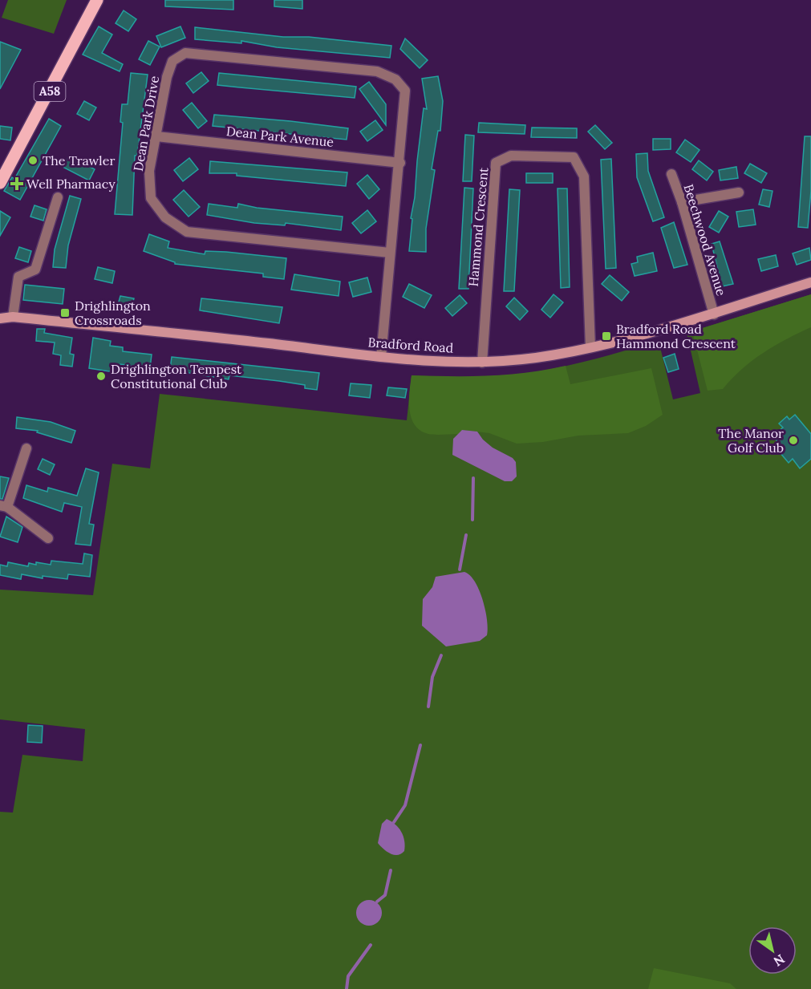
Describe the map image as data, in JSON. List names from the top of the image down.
{
  "streets": {
    "main road": ["A58", "Bradford Road"],
    "street": [
      "Dean Park Drive",
      "Dean Park Avenue",
      "Hammond Crescent",
      "Beechwood Avenue"
    ]
  },
  "crossings": [
    ["Dean Park Drive", "Dean Park Avenue"],
    ["Dean Park Drive", "Bradford Road"],
    ["Hammond Crescent", "Bradford Road"],
    ["Beechwood Avenue", "Bradford Road"]
  ],
  "places": {
    "other": ["The Trawler", "Drighlington Tempest Constitutional Club", "The Manor Golf Club"],
    "health": ["Well Pharmacy"],
    "transit": ["Drighlington Crossroads", "Bradford Road Hammond Crescent"]
  },
  "north": "bottom right"
}
